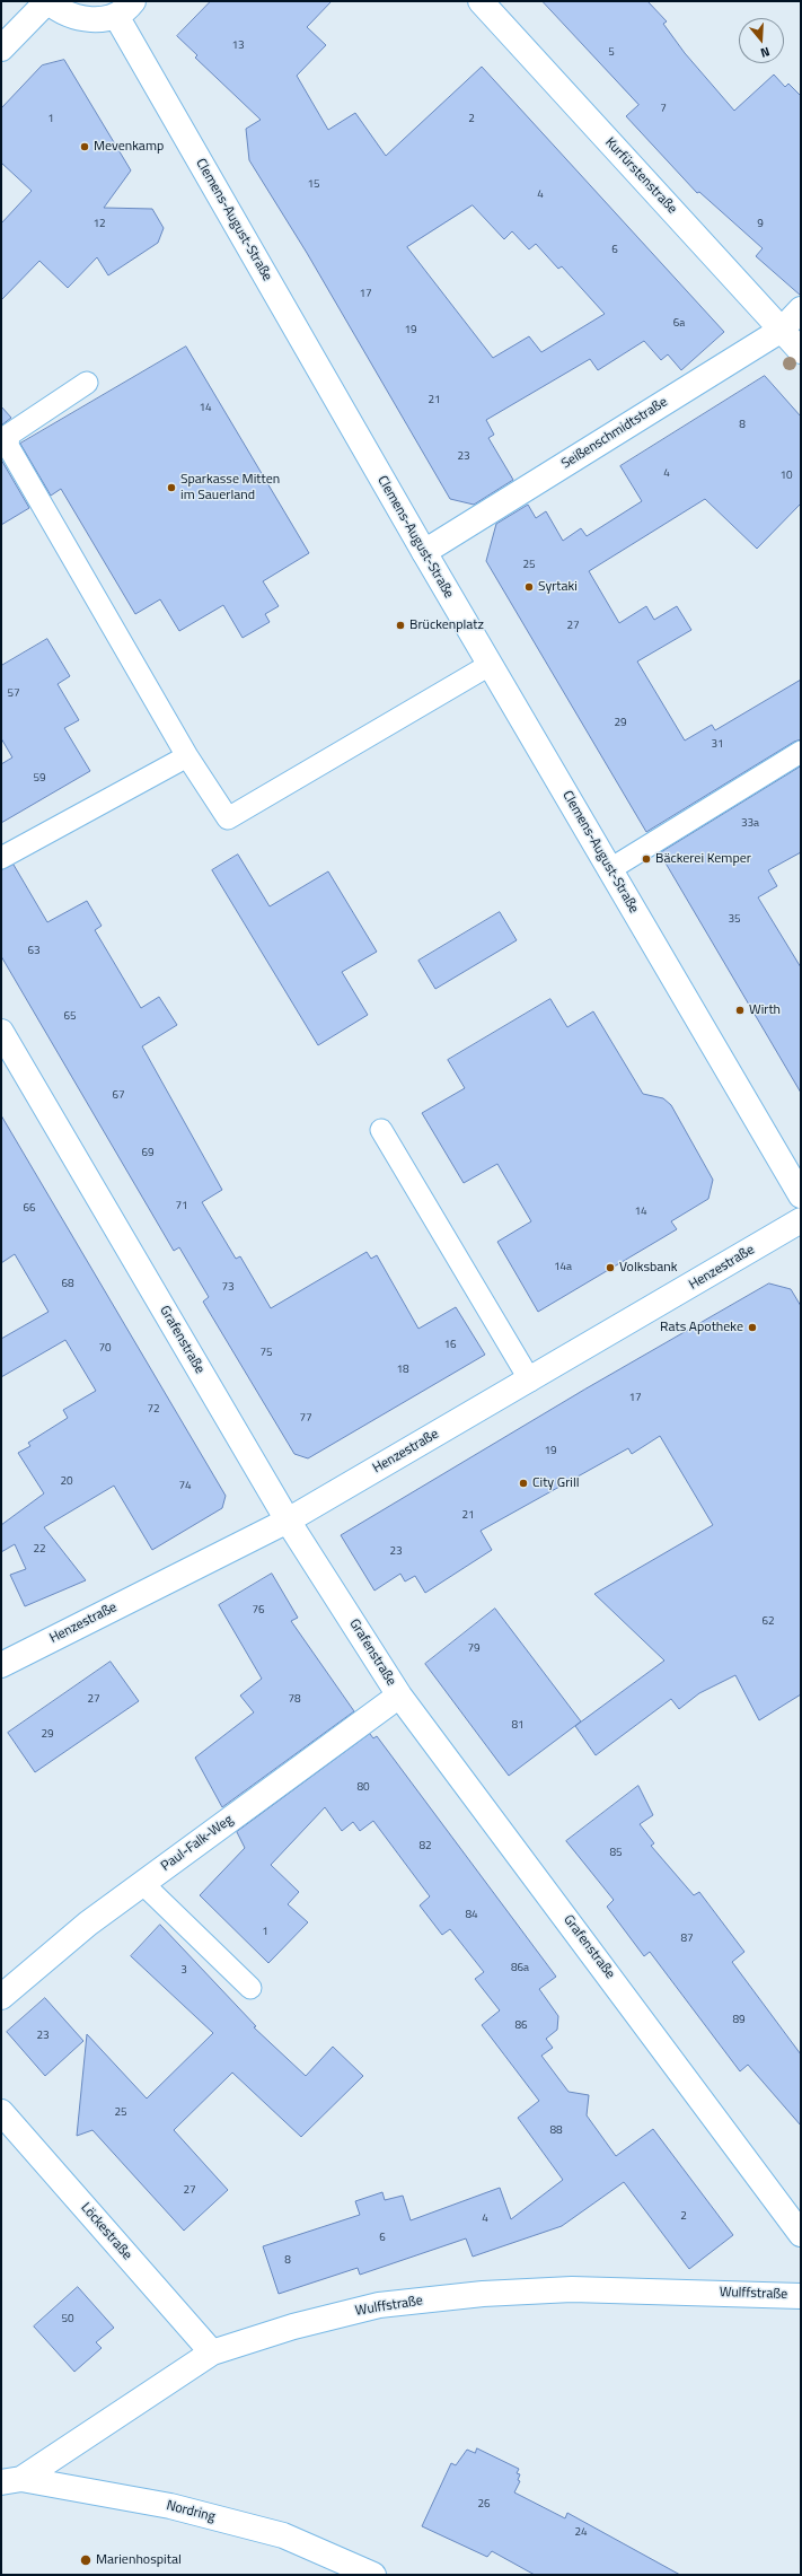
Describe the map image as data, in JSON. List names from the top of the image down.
{
  "streets": {
    "street": [
      "Kurfürstenstraße",
      "Clemens-August-Straße",
      "Seißenschmidtstraße",
      "Henzestraße",
      "Grafenstraße",
      "Paul-Falk-Weg",
      "Löckestraße",
      "Wulffstraße",
      "Nordring"
    ]
  },
  "crossings": [
    ["Kurfürstenstraße", "Seißenschmidtstraße"],
    ["Clemens-August-Straße", "Seißenschmidtstraße"],
    ["Henzestraße", "Grafenstraße"],
    ["Grafenstraße", "Paul-Falk-Weg"],
    ["Löckestraße", "Wulffstraße"],
    ["Wulffstraße", "Nordring"]
  ],
  "places": [
    "Mevenkamp",
    "Sparkasse Mitten im Sauerland",
    "Syrtaki",
    "Brückenplatz",
    "Bäckerei Kemper",
    "Wirth",
    "Volksbank",
    "Rats Apotheke",
    "City Grill",
    "Marienhospital"
  ],
  "house_numbers": [
    "13",
    "5",
    "7",
    "1",
    "2",
    "15",
    "4",
    "12",
    "9",
    "6",
    "17",
    "6a",
    "19",
    "21",
    "14",
    "8",
    "23",
    "4",
    "10",
    "25",
    "27",
    "57",
    "29",
    "31",
    "59",
    "33a",
    "35",
    "63",
    "65",
    "67",
    "69",
    "71",
    "66",
    "14",
    "14a",
    "68",
    "73",
    "16",
    "70",
    "75",
    "18",
    "17",
    "72",
    "77",
    "19",
    "20",
    "74",
    "21",
    "22",
    "23",
    "76",
    "62",
    "79",
    "27",
    "78",
    "81",
    "29",
    "80",
    "82",
    "85",
    "84",
    "1",
    "87",
    "86a",
    "3",
    "89",
    "86",
    "23",
    "25",
    "88",
    "27",
    "2",
    "4",
    "6",
    "8",
    "50",
    "26",
    "24"
  ],
  "north": "bottom"
}
